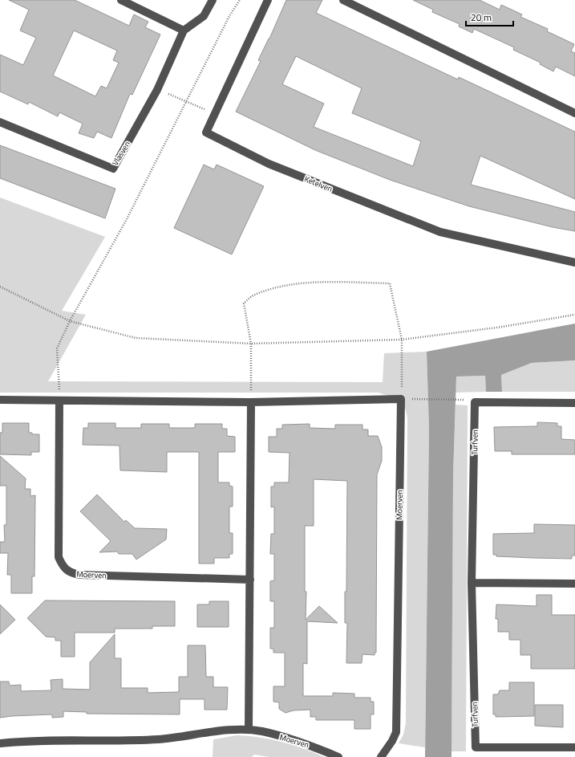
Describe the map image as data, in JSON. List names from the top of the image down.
{
  "streets": {
    "street": [
      "Vlasven",
      "Ketelven",
      "Turfven",
      "Moerven"
    ]
  },
  "scale_bar": "20 m"
}
